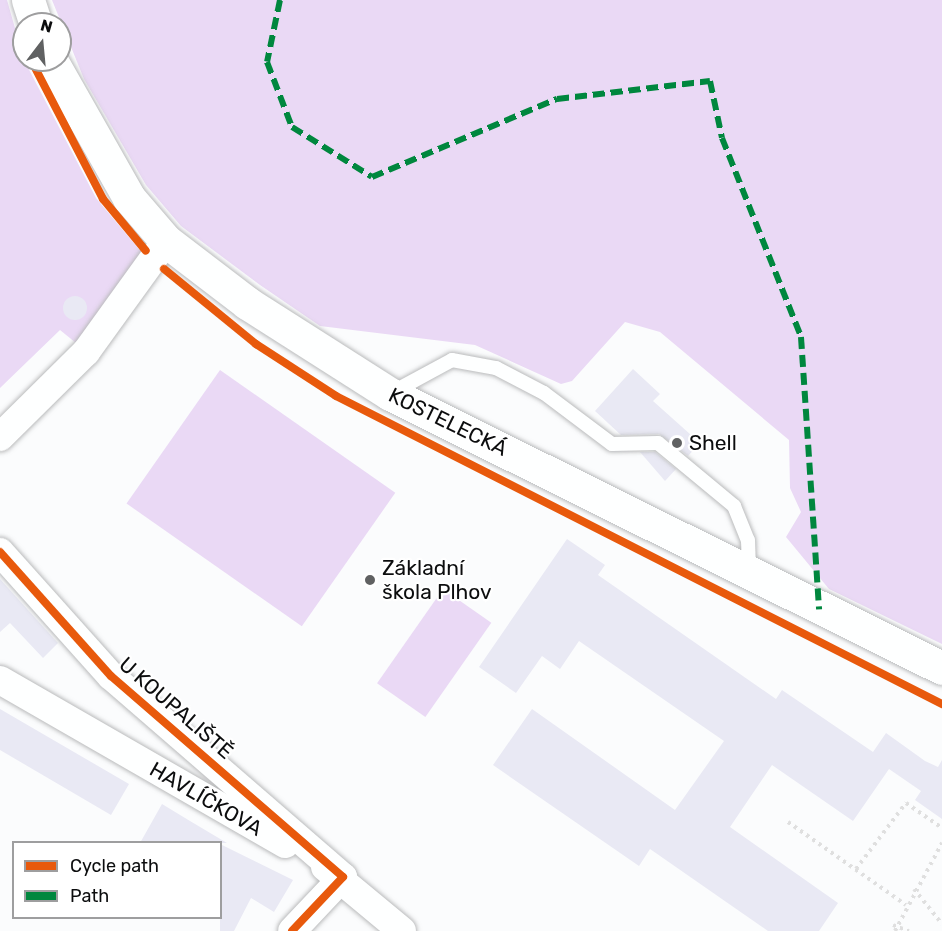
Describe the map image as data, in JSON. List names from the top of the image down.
{
  "streets": {
    "main road": ["KOSTELECKÁ"],
    "street": ["U KOUPALIŠTĚ", "HAVLÍČKOVA"]
  },
  "crossings": [
    ["U KOUPALIŠTĚ", "HAVLÍČKOVA"]
  ],
  "places": ["Shell", "Základní škola Plhov"],
  "legend": ["Cycle path", "Path"],
  "north": "top"
}
